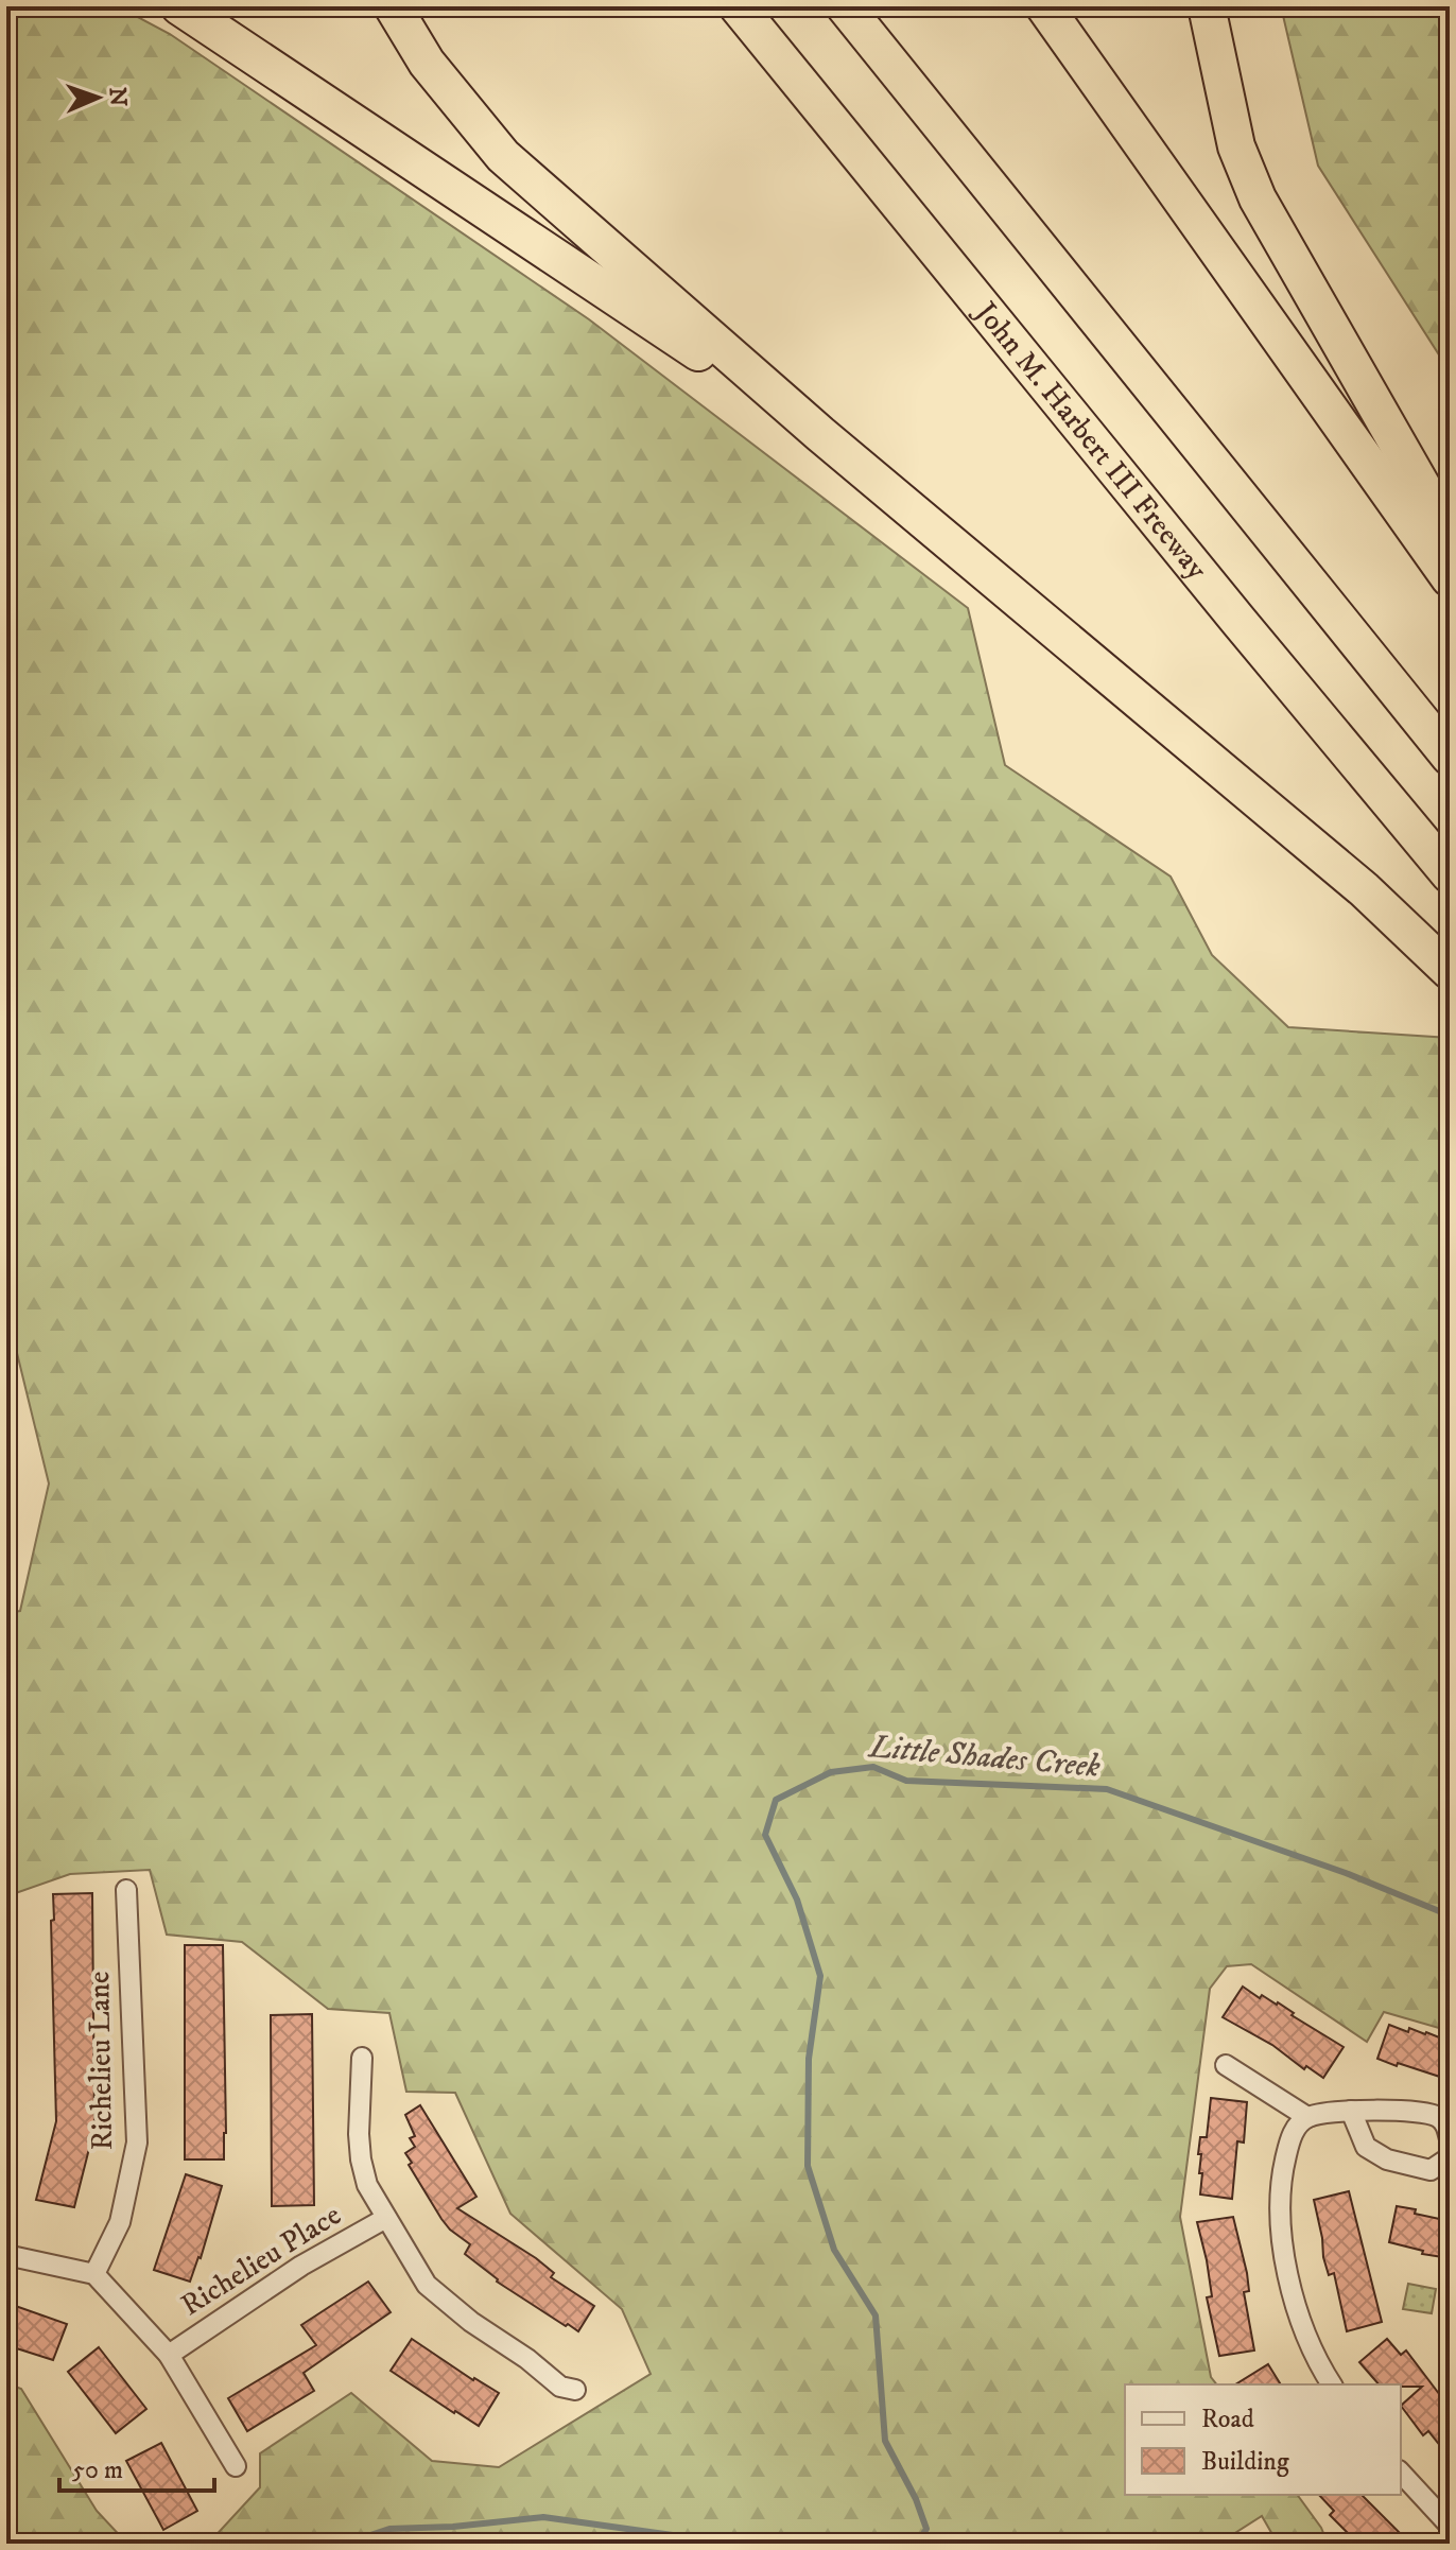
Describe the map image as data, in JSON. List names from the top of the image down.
{
  "streets": {
    "highway": ["John M. Harbert III Freeway"],
    "street": ["Richelieu Lane", "Richelieu Place"]
  },
  "water": ["Little Shades Creek"],
  "legend": ["Road", "Building"],
  "scale_bar": "50 m",
  "north": "right"
}
